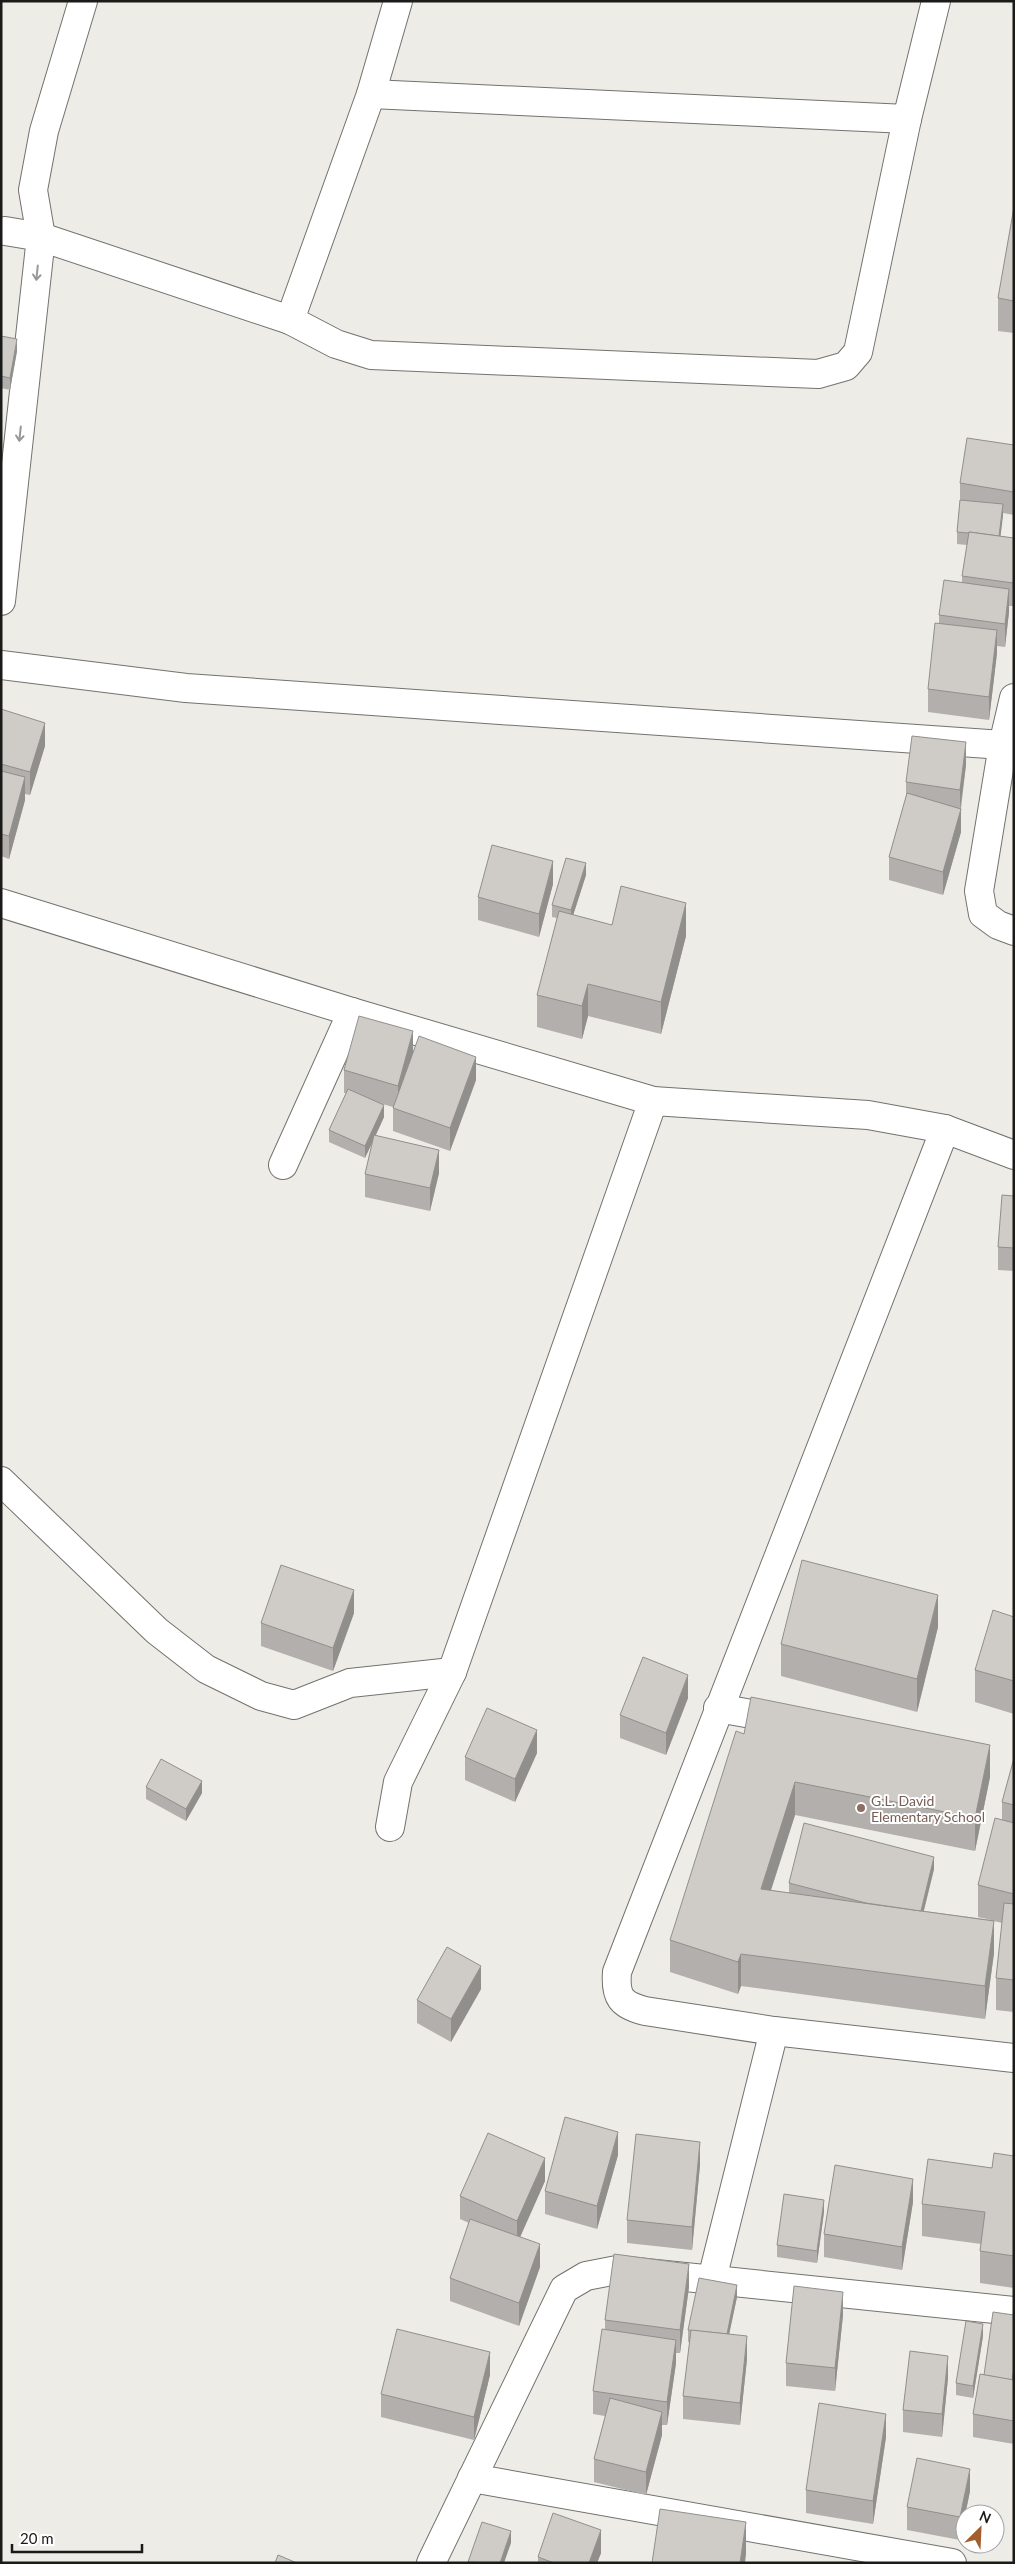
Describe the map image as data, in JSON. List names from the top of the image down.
{
  "places": ["G.L. David Elementary School"],
  "scale_bar": "20 m",
  "north": "top right"
}
